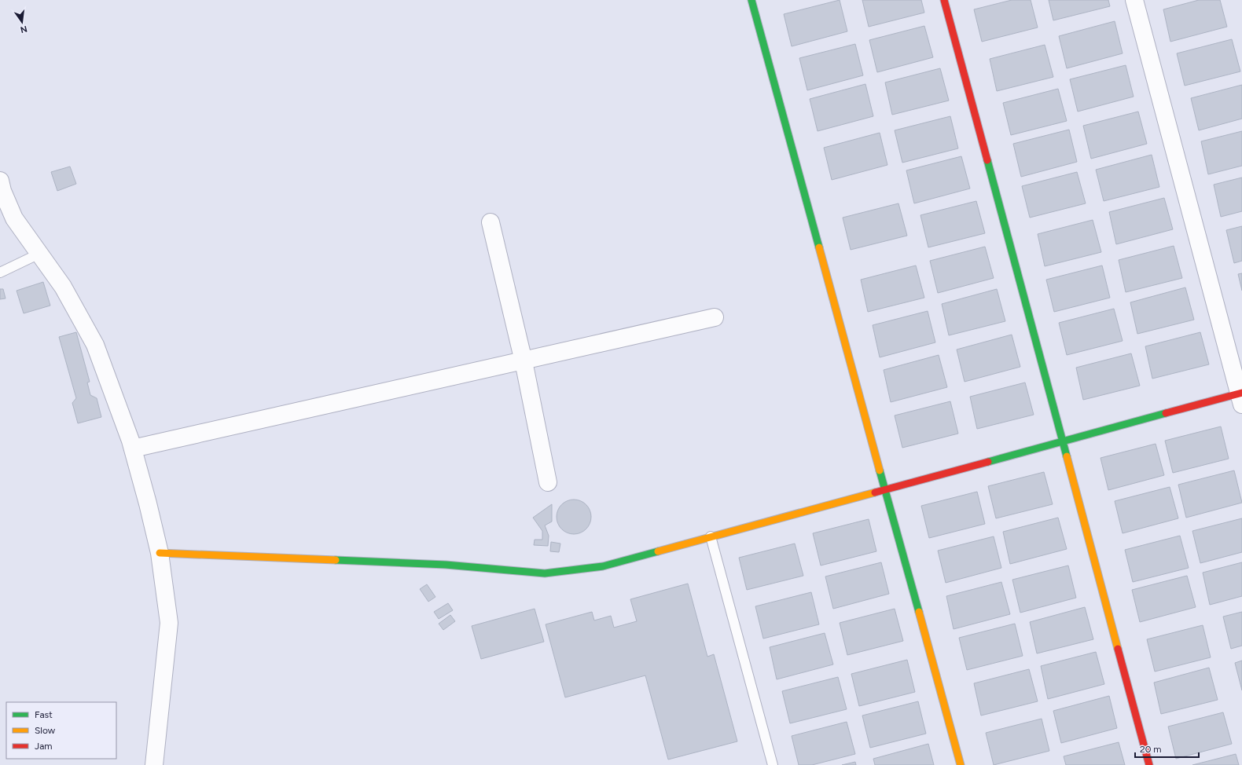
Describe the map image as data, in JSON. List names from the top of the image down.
{
  "legend": ["Fast", "Slow", "Jam"],
  "scale_bar": "20 m",
  "north": "bottom"
}
